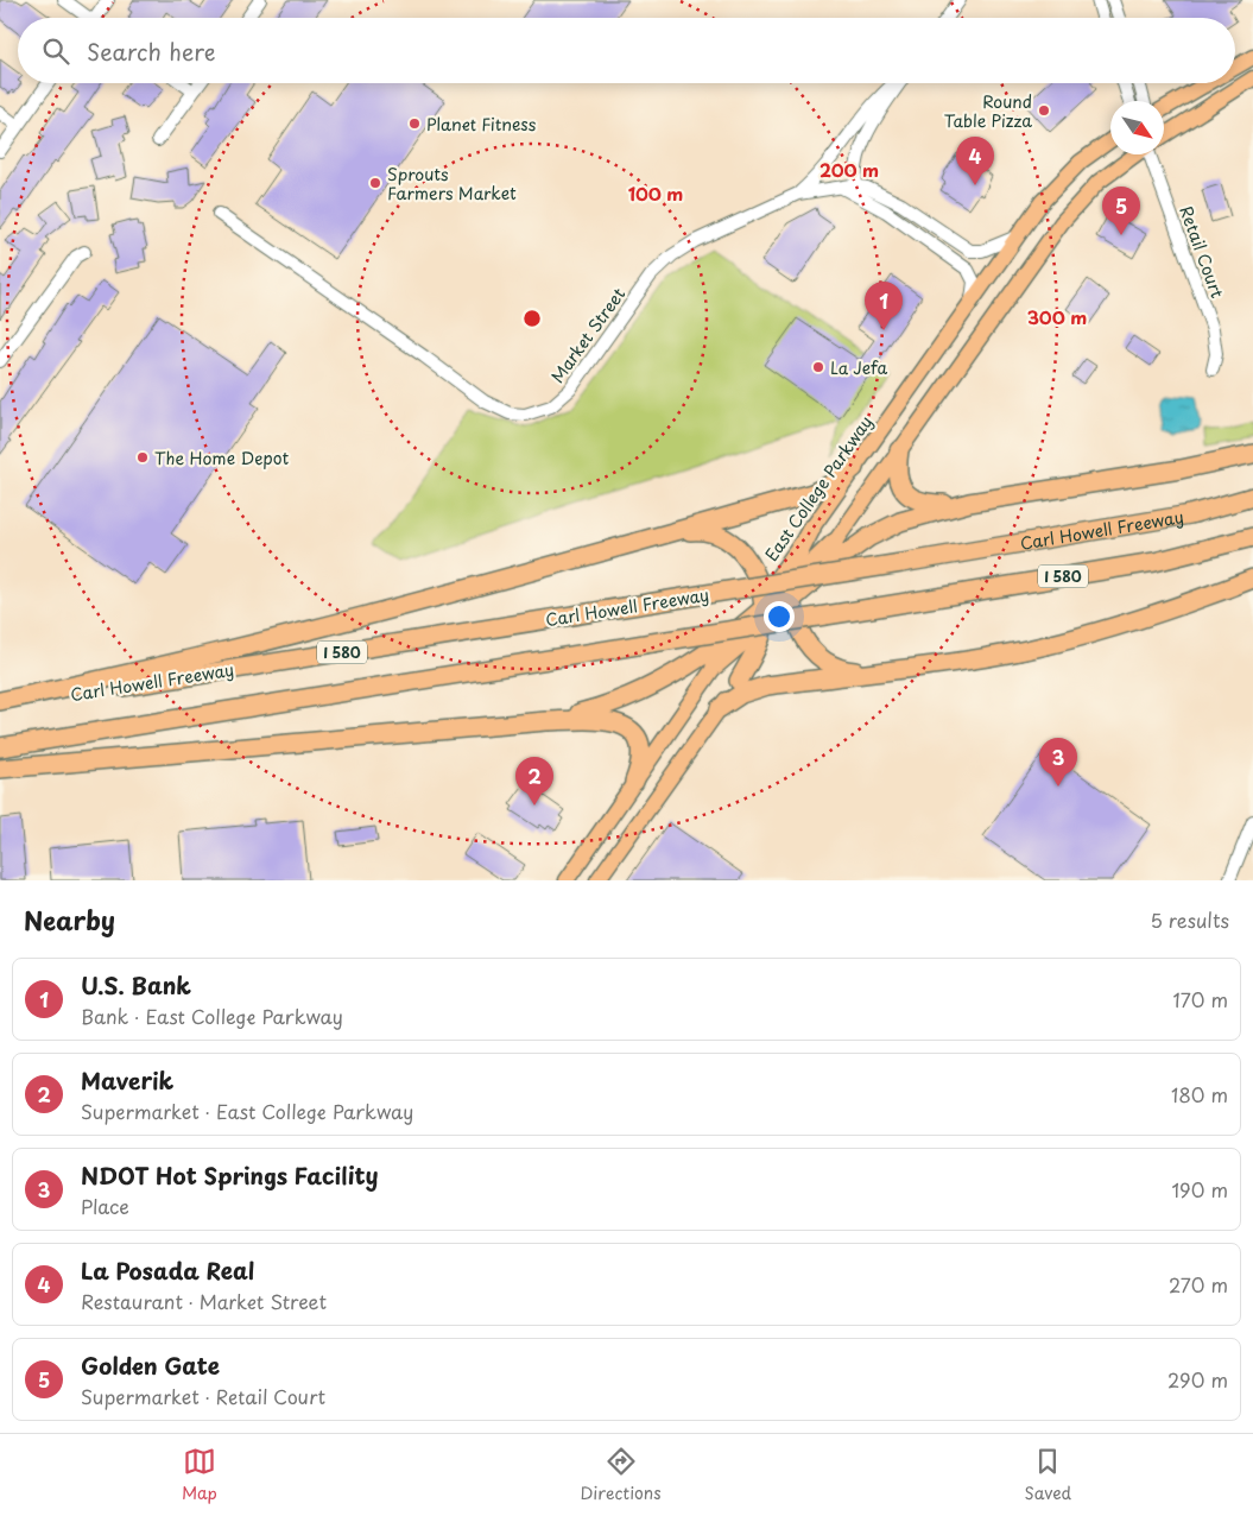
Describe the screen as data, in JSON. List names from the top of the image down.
{
  "streets": {
    "highway": ["Carl Howell Freeway", "I 580"],
    "main road": ["East College Parkway"],
    "street": ["Retail Court", "Market Street"]
  },
  "crossings": [
    ["Market Street", "East College Parkway"]
  ],
  "places": [
    "Round Table Pizza",
    "Planet Fitness",
    "Sprouts Farmers Market",
    "La Jefa",
    "The Home Depot"
  ],
  "north": "bottom right",
  "page": {
    "search": "Search here",
    "pins": [
      "4",
      "5",
      "1",
      "3",
      "2"
    ],
    "heading": ["Nearby", "5 results"],
    "list": [
      {
        "mark": "1",
        "name": "U.S. Bank",
        "note": "Bank · East College Parkway",
        "value": "170 m"
      },
      {
        "mark": "2",
        "name": "Maverik",
        "note": "Supermarket · East College Parkway",
        "value": "180 m"
      },
      {
        "mark": "3",
        "name": "NDOT Hot Springs Facility",
        "note": "Place",
        "value": "190 m"
      },
      {
        "mark": "4",
        "name": "La Posada Real",
        "note": "Restaurant · Market Street",
        "value": "270 m"
      },
      {
        "mark": "5",
        "name": "Golden Gate",
        "note": "Supermarket · Retail Court",
        "value": "290 m"
      }
    ],
    "nav": ["Map", "Directions", "Saved"]
  },
  "rings": ["200 m", "100 m", "300 m"]
}
